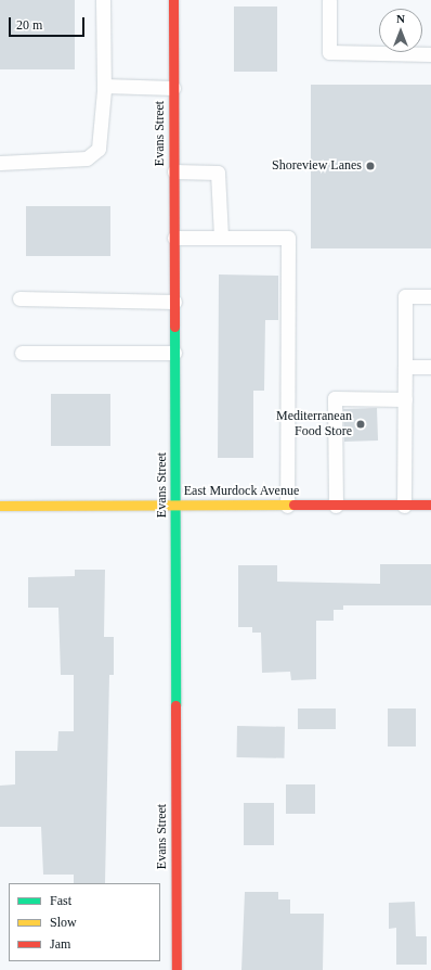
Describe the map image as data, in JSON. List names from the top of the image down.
{
  "streets": {
    "street": ["Evans Street", "East Murdock Avenue"]
  },
  "crossings": [
    ["Evans Street", "East Murdock Avenue"]
  ],
  "places": ["Shoreview Lanes", "Mediterranean Food Store"],
  "legend": ["Fast", "Slow", "Jam"],
  "scale_bar": "20 m",
  "north": "top"
}
